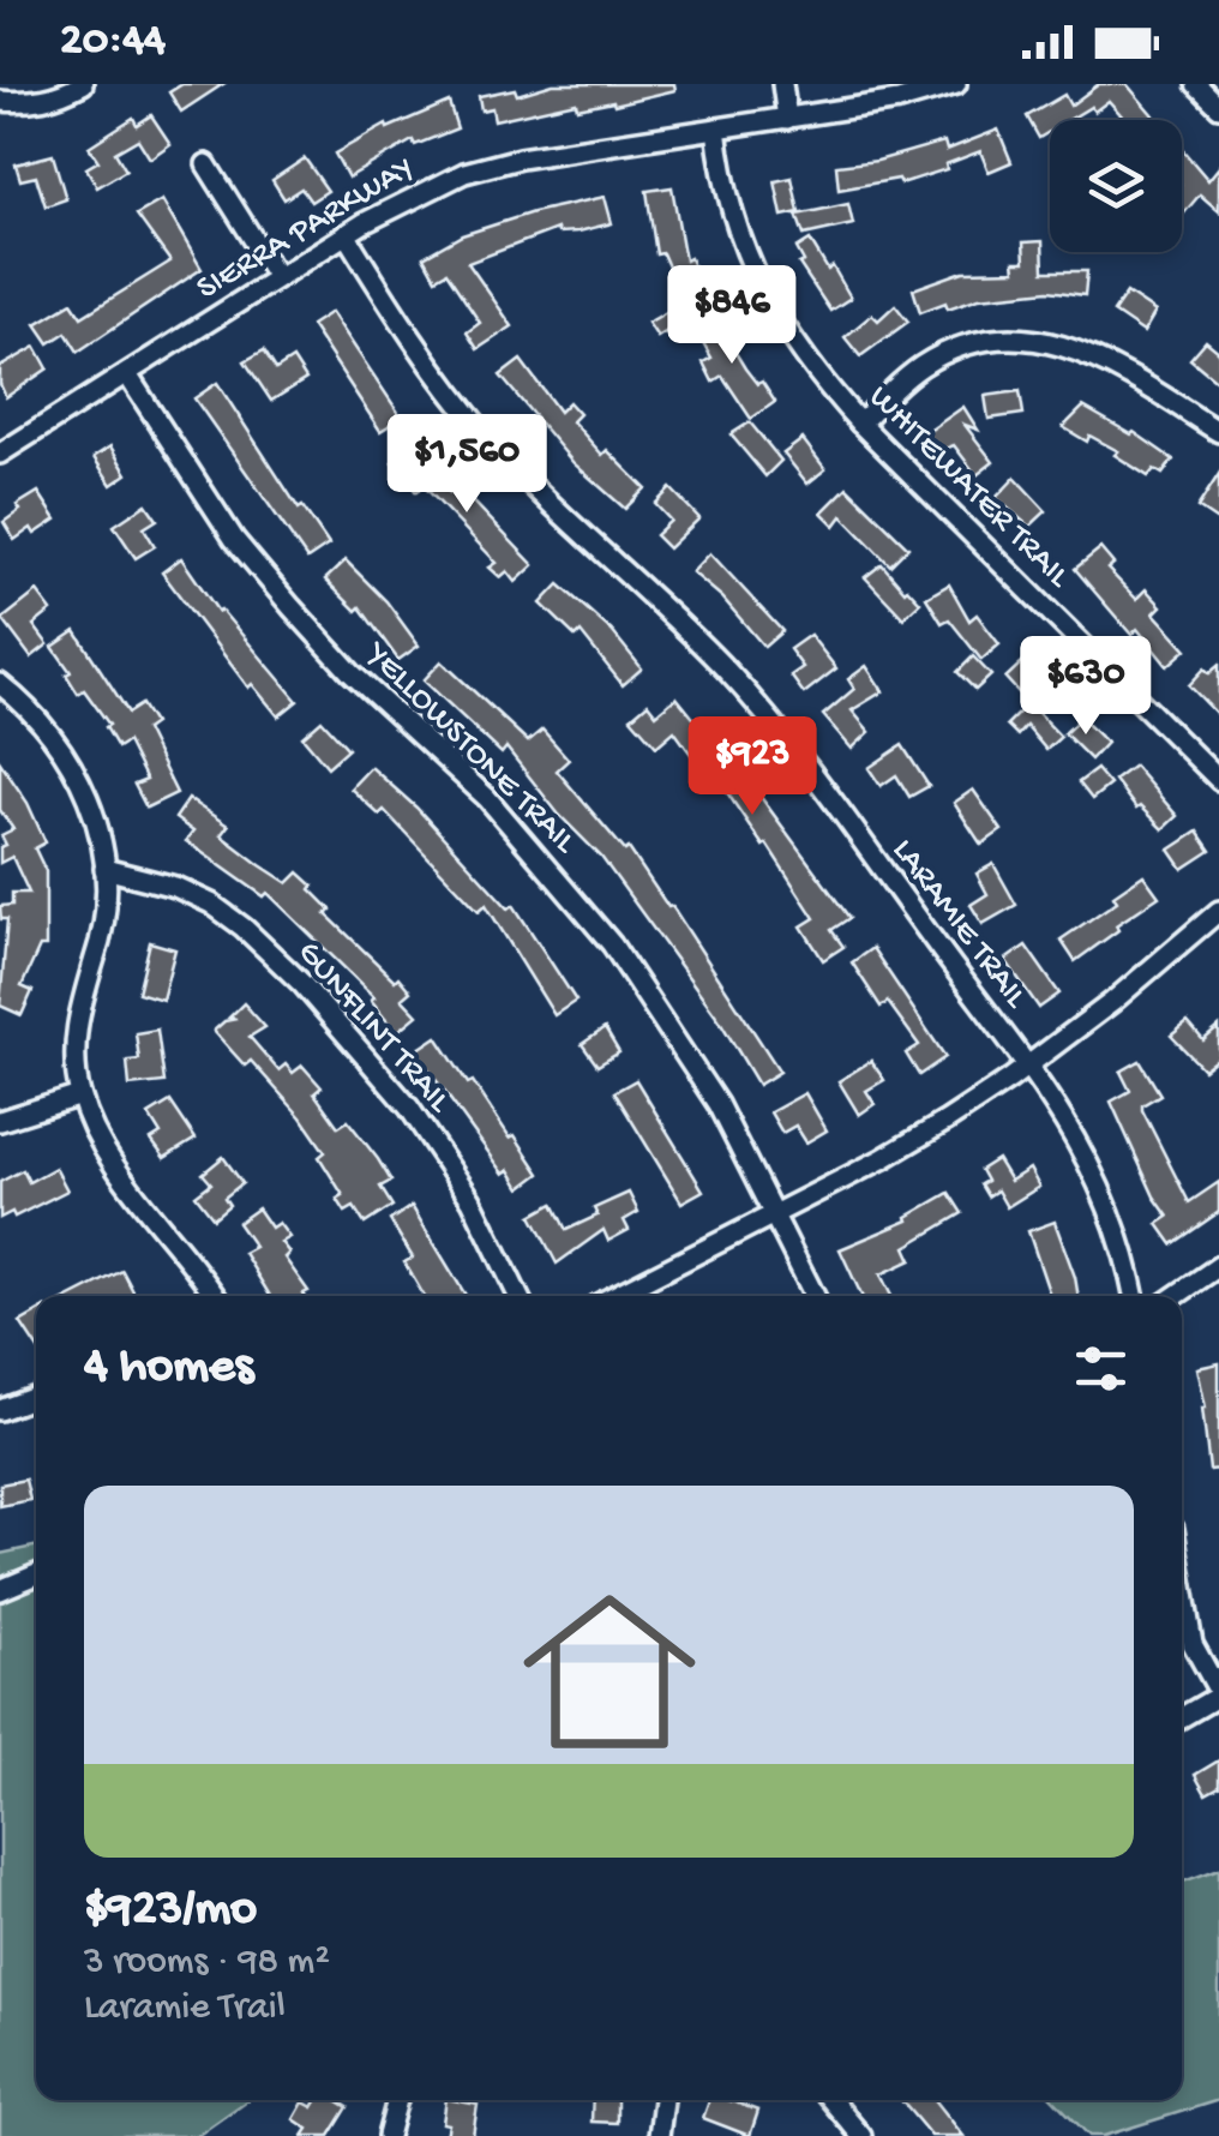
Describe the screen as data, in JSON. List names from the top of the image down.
{
  "streets": {
    "street": [
      "SIERRA PARKWAY",
      "WHITEWATER TRAIL",
      "YELLOWSTONE TRAIL",
      "LARAMIE TRAIL",
      "GUNFLINT TRAIL"
    ]
  },
  "crossings": [
    ["SIERRA PARKWAY", "WHITEWATER TRAIL"],
    ["SIERRA PARKWAY", "YELLOWSTONE TRAIL"],
    ["SIERRA PARKWAY", "LARAMIE TRAIL"]
  ],
  "page": {
    "status": "20:44",
    "price": [
      "$846",
      "$1,560",
      "$630",
      "$923"
    ],
    "heading": "4 homes",
    "list": [
      {
        "name": "$923/mo",
        "note": "3 rooms · 98 m² · Laramie Trail"
      }
    ]
  }
}
